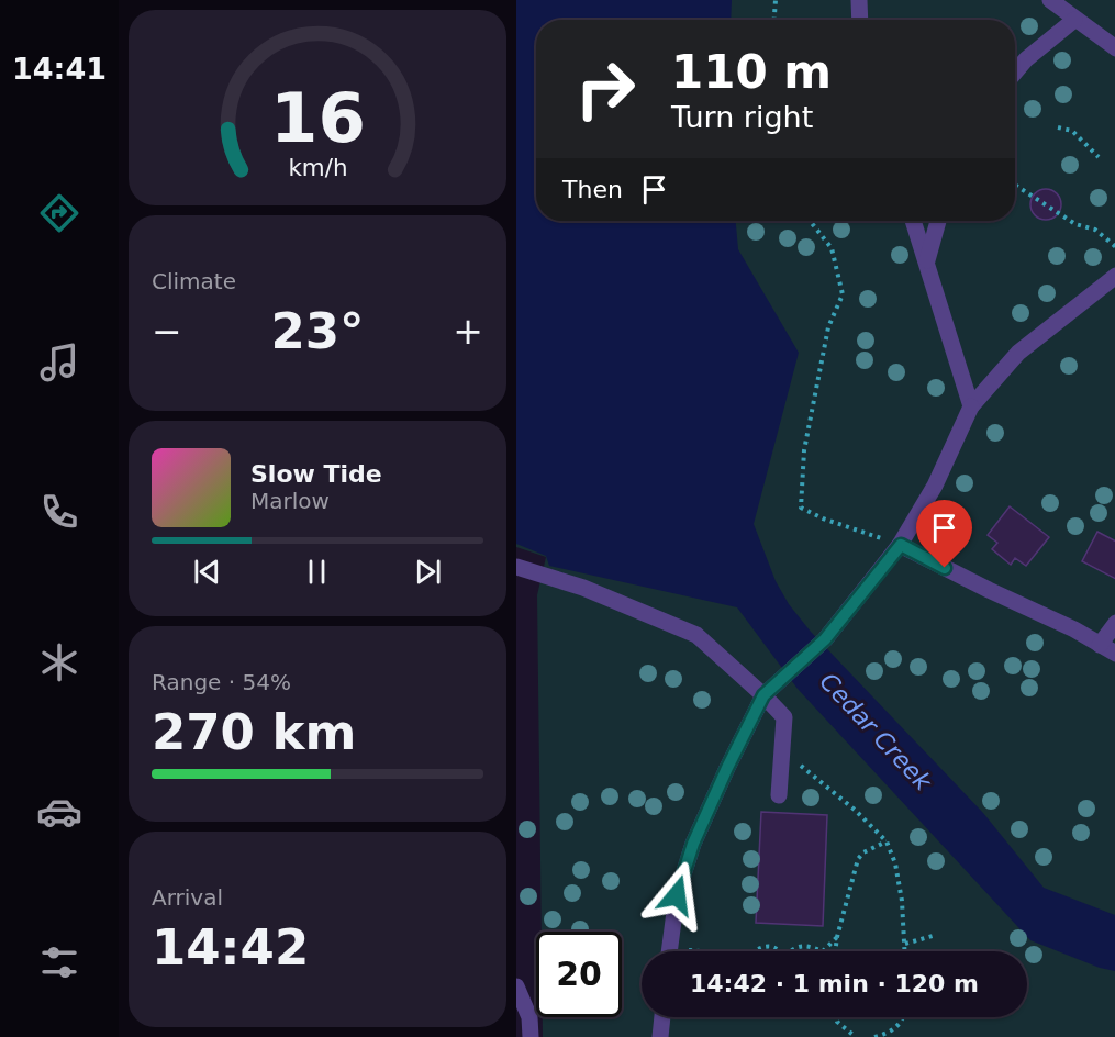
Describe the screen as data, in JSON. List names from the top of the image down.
{
  "water": ["Cedar Creek"],
  "page": {
    "tabs": "14:41",
    "turn": ["110 m", "Turn right"],
    "then": "Then",
    "tile": [
      "Climate",
      ["Range · 54%", "270 km"],
      ["Arrival", "14:42"]
    ],
    "heat": ["−", "23°", "+"],
    "song": ["Slow Tide", "Marlow"],
    "limit": "20",
    "trip": "14:42 · 1 min · 120 m",
    "gauge": ["16", "km/h"]
  }
}
